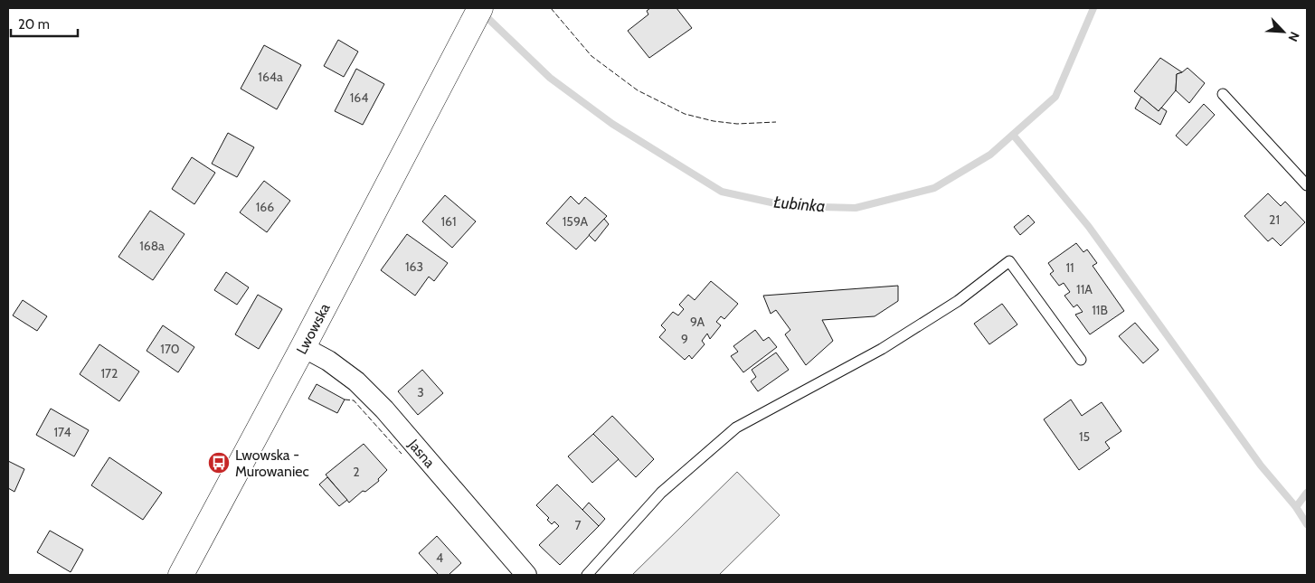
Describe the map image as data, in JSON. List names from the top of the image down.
{
  "streets": {
    "main road": ["Lwowska"],
    "street": ["Jasna"]
  },
  "crossings": [
    ["Lwowska", "Jasna"]
  ],
  "water": ["Łubinka"],
  "places": {
    "bus stop": ["Lwowska - Murowaniec"]
  },
  "house_numbers": [
    "164a",
    "164",
    "166",
    "21",
    "161",
    "159A",
    "168a",
    "163",
    "11",
    "11A",
    "11B",
    "9A",
    "9",
    "170",
    "172",
    "3",
    "174",
    "15",
    "2",
    "7",
    "4"
  ],
  "scale_bar": "20 m",
  "north": "bottom right"
}
